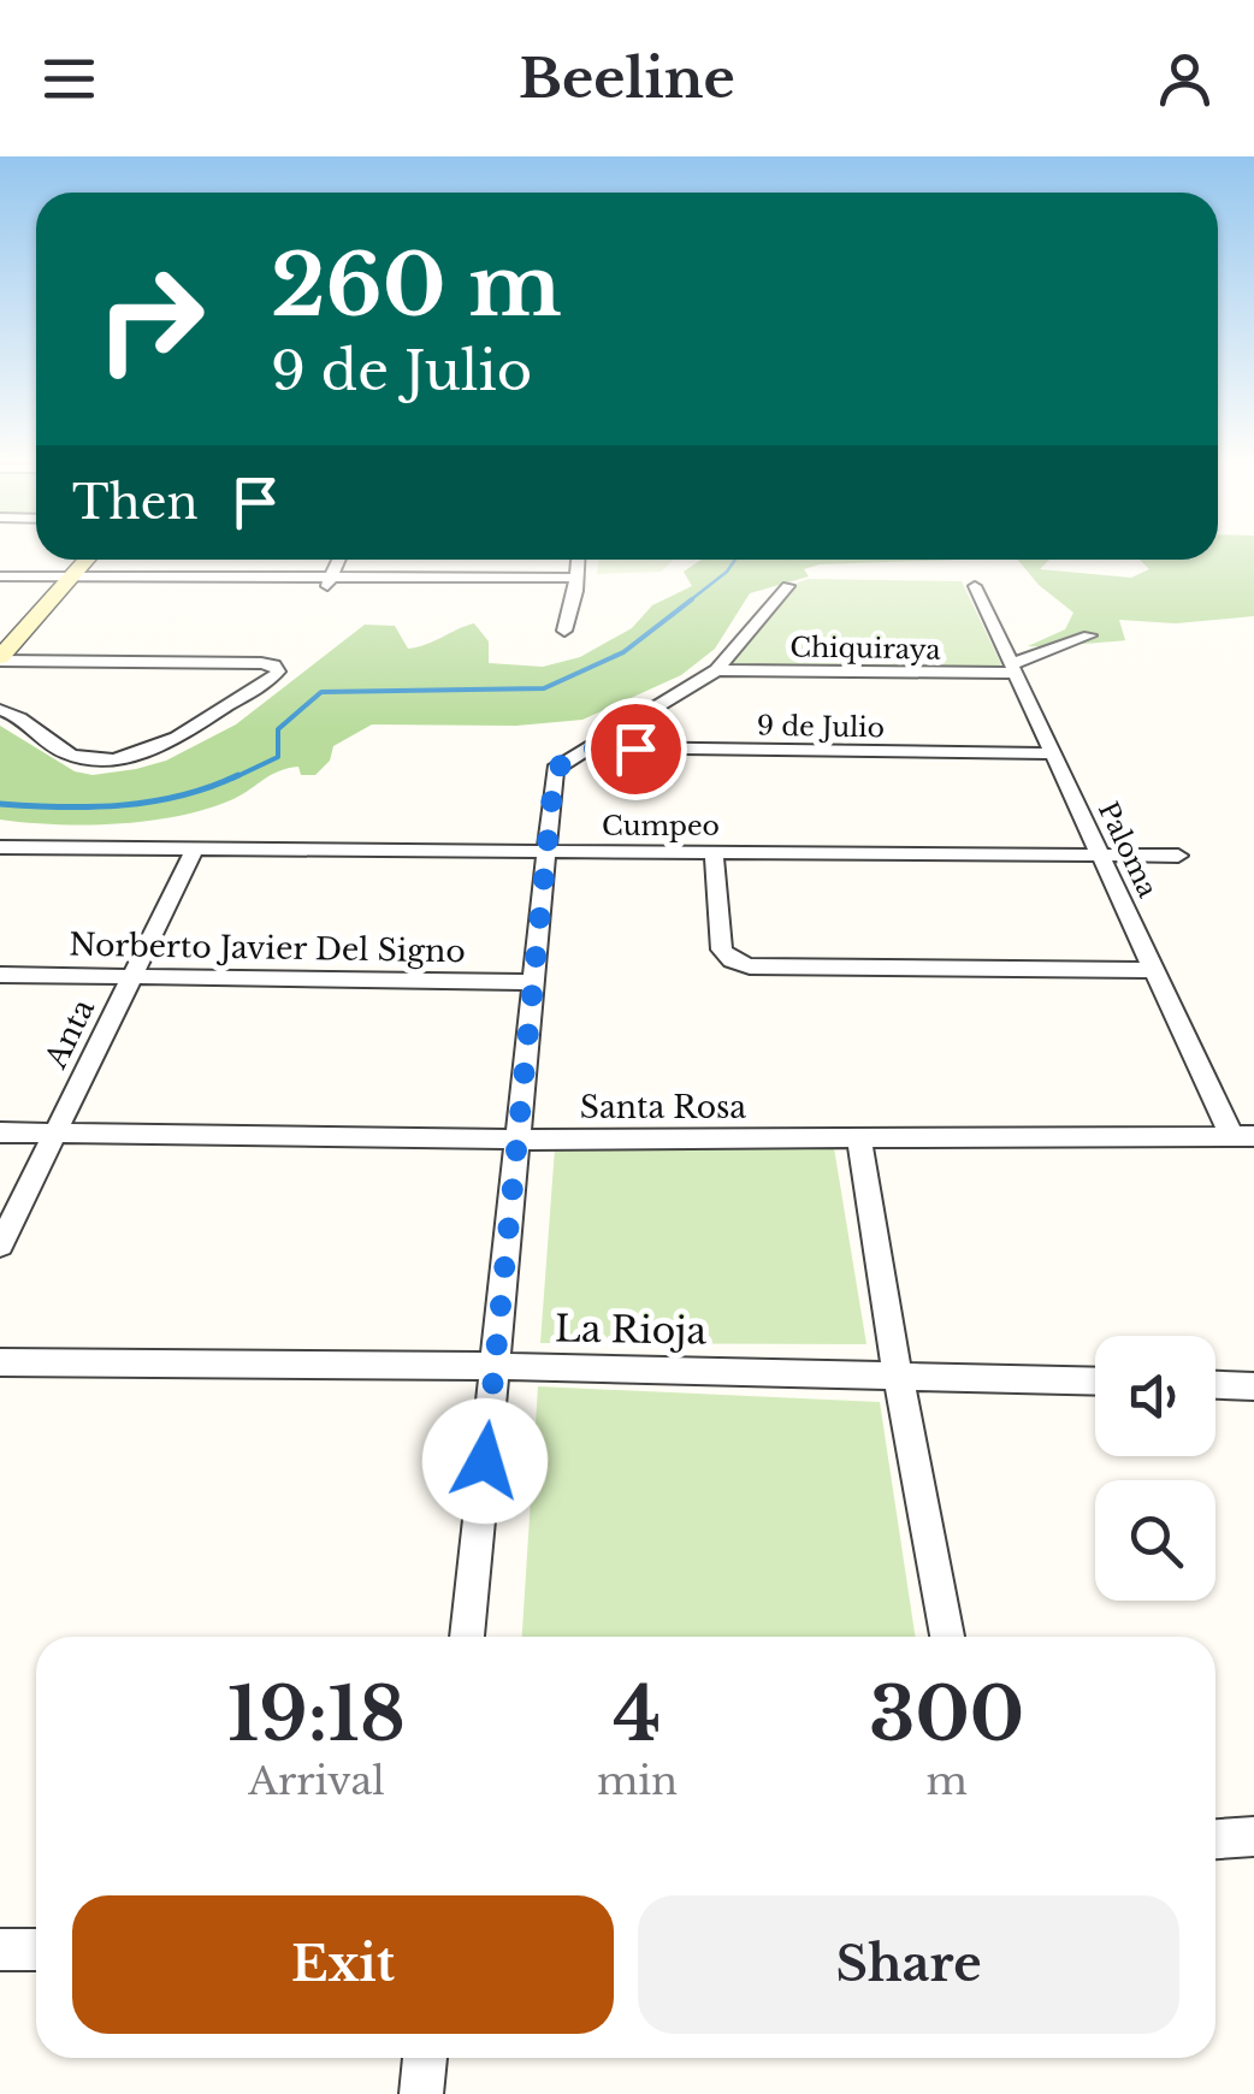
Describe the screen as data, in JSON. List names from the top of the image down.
{
  "streets": {
    "street": [
      "Chiquiraya",
      "9 de Julio",
      "Cumpeo",
      "Paloma",
      "Norberto Javier Del Signo",
      "Anta",
      "Santa Rosa",
      "La Rioja"
    ]
  },
  "crossings": [
    ["Chiquiraya", "Paloma"],
    ["9 de Julio", "Paloma"],
    ["Cumpeo", "Paloma"],
    ["Cumpeo", "Anta"],
    ["Paloma", "Santa Rosa"],
    ["Norberto Javier Del Signo", "Anta"],
    ["Anta", "Santa Rosa"]
  ],
  "page": {
    "header": "Beeline",
    "turn": ["260 m", "9 de Julio"],
    "then": "Then",
    "eta": [
      "19:18",
      "Arrival",
      "4",
      "min",
      "300",
      "m"
    ],
    "buttons": ["Exit", "Share"]
  }
}
